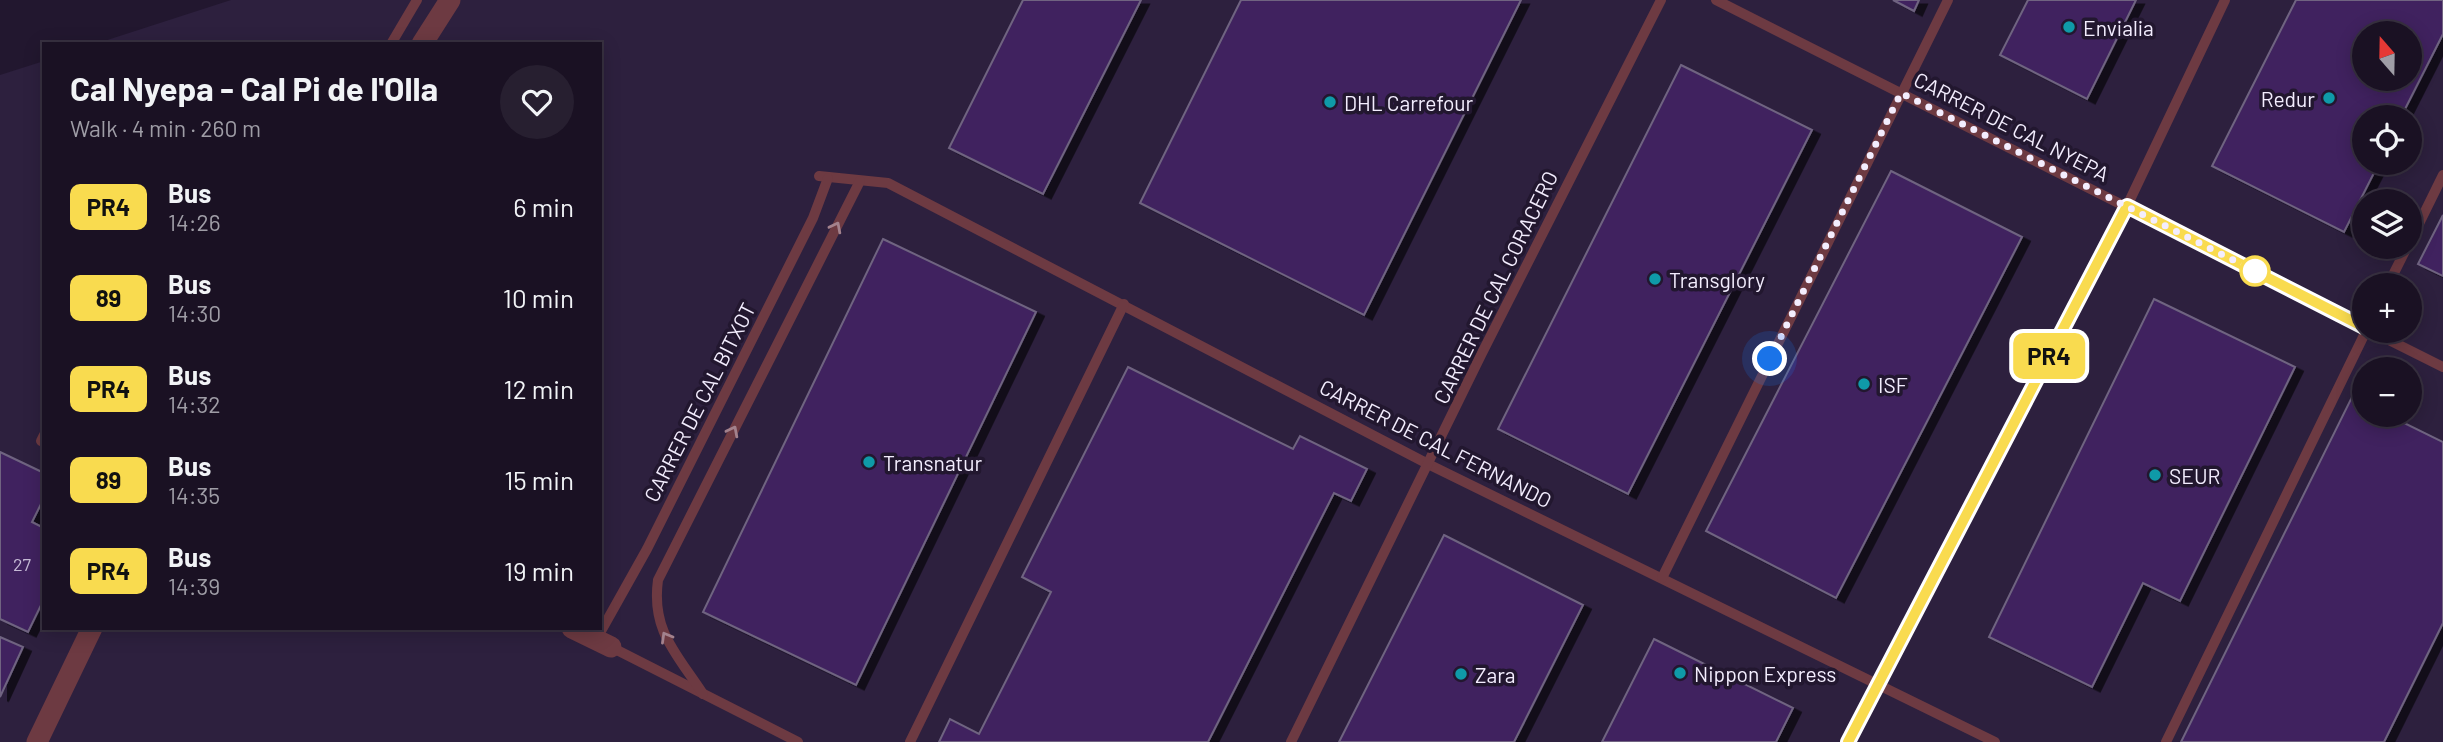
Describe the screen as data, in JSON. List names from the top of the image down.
{
  "streets": {
    "lane": [
      "CARRER DE CAL NYEPA",
      "CARRER DE CAL CORACERO",
      "CARRER DE CAL BITXOT",
      "CARRER DE CAL FERNANDO"
    ]
  },
  "crossings": [
    ["CARRER DE CAL CORACERO", "CARRER DE CAL FERNANDO"],
    ["CARRER DE CAL BITXOT", "CARRER DE CAL FERNANDO"]
  ],
  "places": [
    "Envialia",
    "Redur",
    "DHL Carrefour",
    "Transglory",
    "ISF",
    "Transnatur",
    "SEUR",
    "Nippon Express",
    "Zara"
  ],
  "lines": ["bus line PR4"],
  "house_numbers": ["27"],
  "north": "top",
  "page": {
    "on_map": "PR4",
    "map_buttons": ["+", "−"],
    "heading": ["Cal Nyepa - Cal Pi de l'Olla", "Walk · 4 min · 260 m"],
    "list": [
      {
        "mark": "PR4",
        "name": "Bus",
        "note": "14:26",
        "value": "6 min"
      },
      {
        "mark": "89",
        "name": "Bus",
        "note": "14:30",
        "value": "10 min"
      },
      {
        "mark": "PR4",
        "name": "Bus",
        "note": "14:32",
        "value": "12 min"
      },
      {
        "mark": "89",
        "name": "Bus",
        "note": "14:35",
        "value": "15 min"
      },
      {
        "mark": "PR4",
        "name": "Bus",
        "note": "14:39",
        "value": "19 min"
      }
    ]
  }
}
